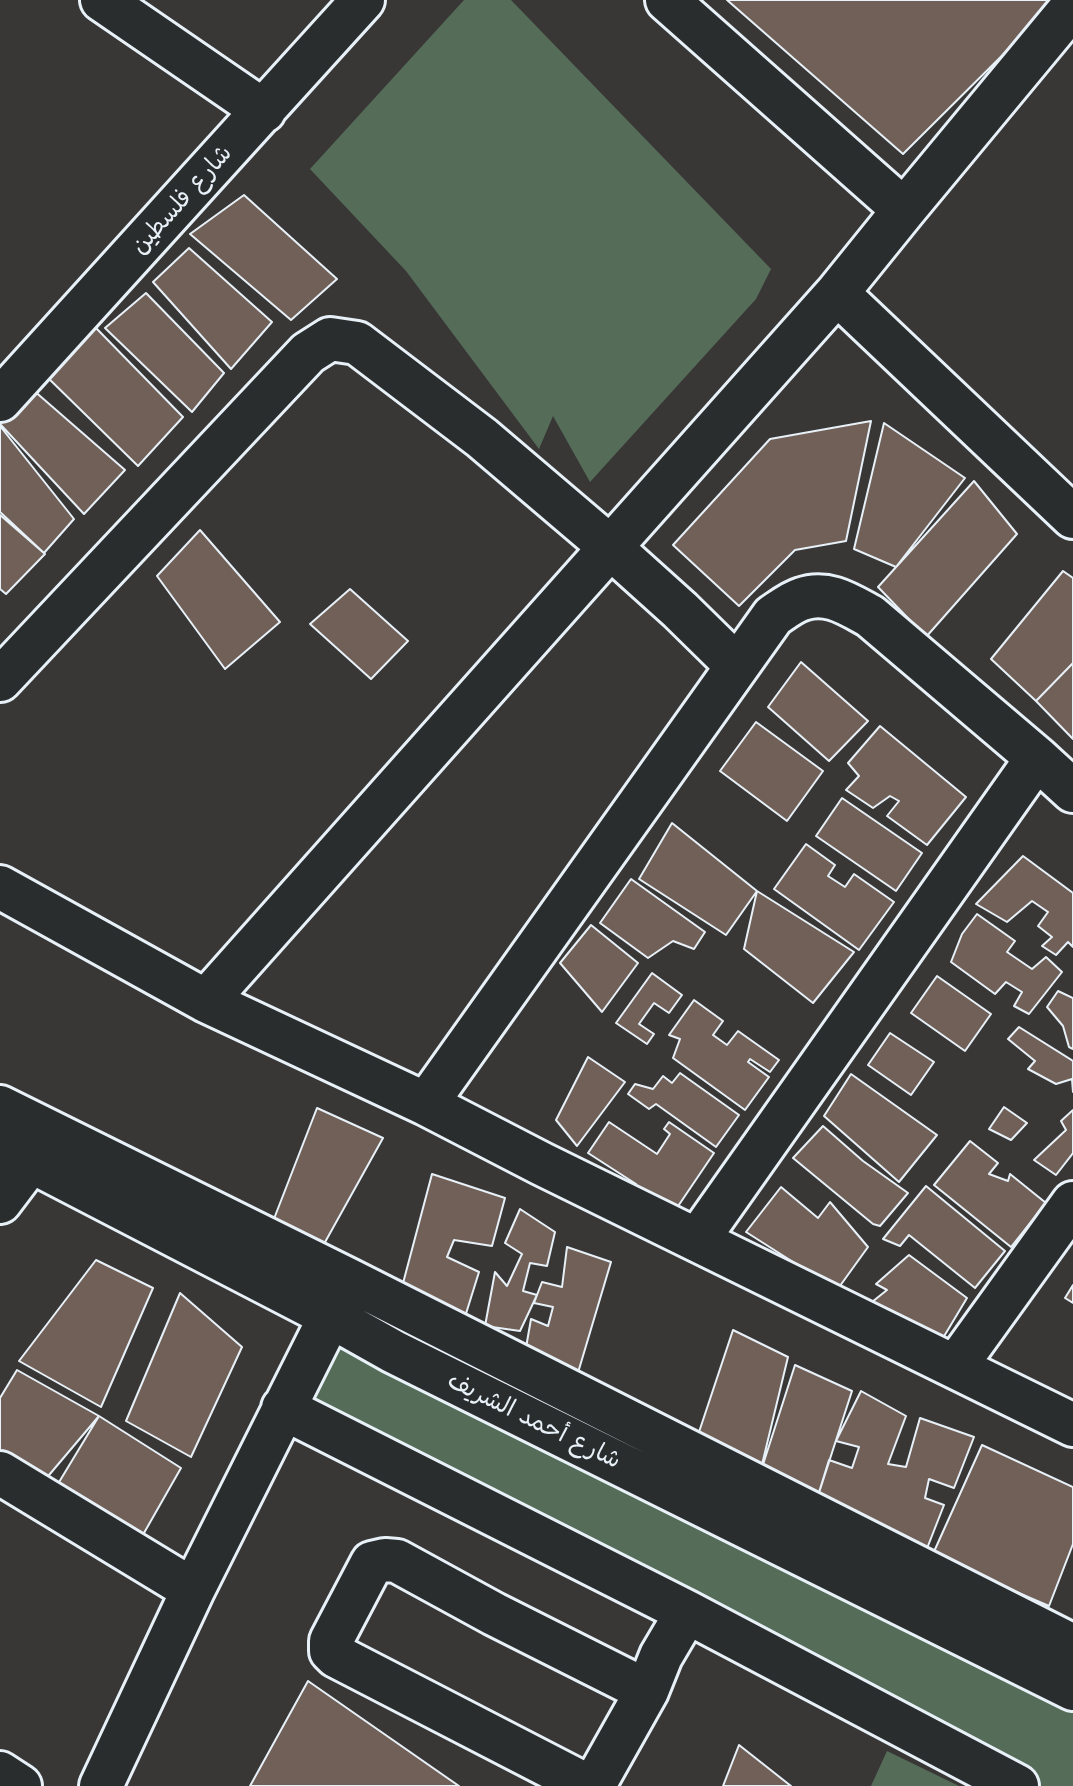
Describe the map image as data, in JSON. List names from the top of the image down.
{
  "streets": {
    "street": ["شارع فلسطين", "شارع أحمد الشريف"]
  }
}
